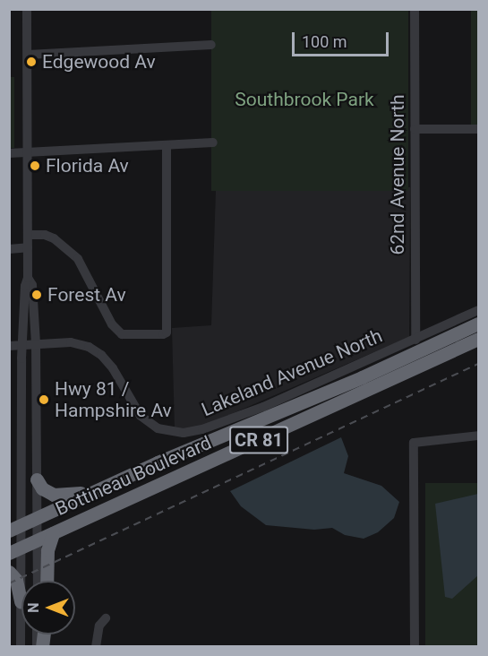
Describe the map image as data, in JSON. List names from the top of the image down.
{
  "streets": {
    "highway": ["CR 81", "Bottineau Boulevard"],
    "street": ["62nd Avenue North", "Lakeland Avenue North"]
  },
  "crossings": [
    ["62nd Avenue North", "Lakeland Avenue North"]
  ],
  "parks": ["Southbrook Park"],
  "places": [
    "Edgewood Av",
    "Florida Av",
    "Forest Av",
    "Hwy 81 / Hampshire Av"
  ],
  "scale_bar": "100 m",
  "north": "left"
}
